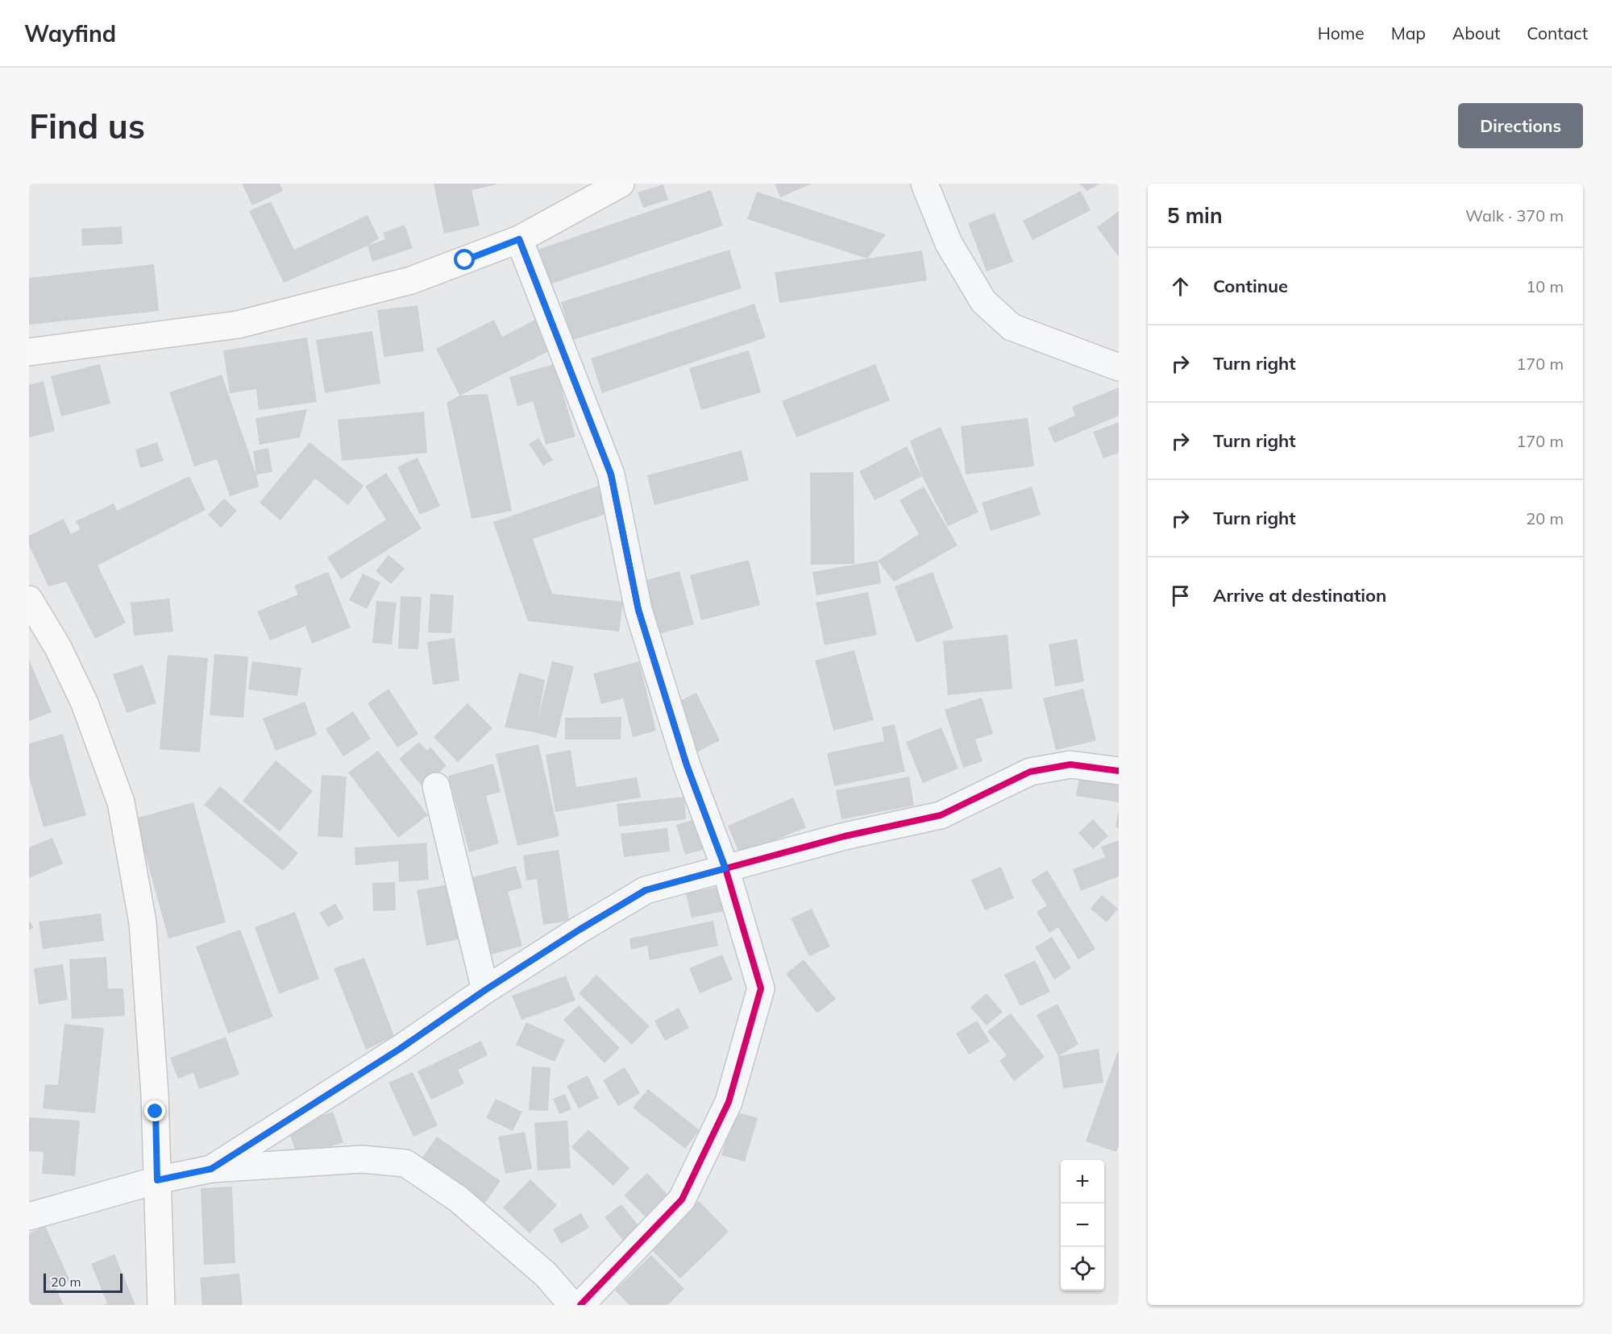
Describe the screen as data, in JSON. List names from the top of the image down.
{
  "scale_bar": "20 m",
  "page": {
    "header": "Wayfind",
    "nav": [
      "Home",
      "Map",
      "About",
      "Contact"
    ],
    "buttons": "Directions",
    "title": "Find us",
    "heading": ["5 min", "Walk · 370 m"],
    "list": [
      ["Continue", "10 m"],
      ["Turn right", "170 m"],
      ["Turn right", "170 m"],
      ["Turn right", "20 m"],
      "Arrive at destination"
    ],
    "map_buttons": ["+", "−"],
    "scale": "20 m"
  }
}
